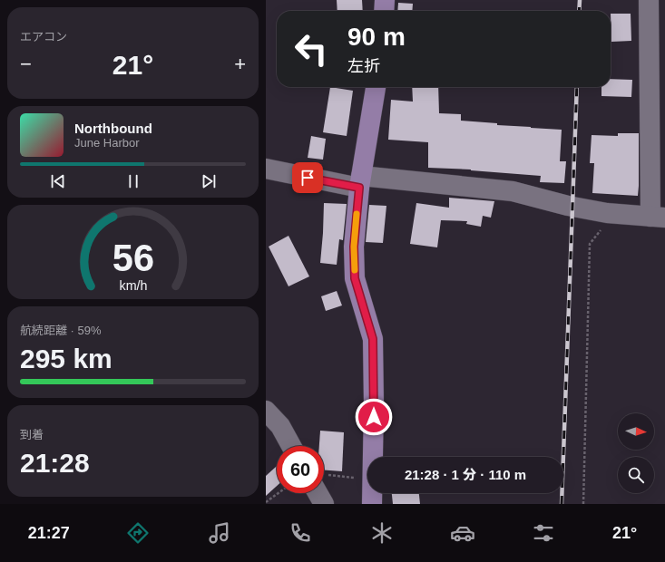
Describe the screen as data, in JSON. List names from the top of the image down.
{
  "north": "right",
  "page": {
    "tile": [
      "エアコン",
      ["航続距離 · 59%", "295 km"],
      ["到着", "21:28"]
    ],
    "turn": ["90 m", "左折"],
    "heat": ["−", "21°", "+"],
    "song": ["Northbound", "June Harbor"],
    "limit": "60",
    "trip": "21:28 · 1 分 · 110 m",
    "tabs": ["21:27", "21°"],
    "gauge": ["56", "km/h"]
  }
}
